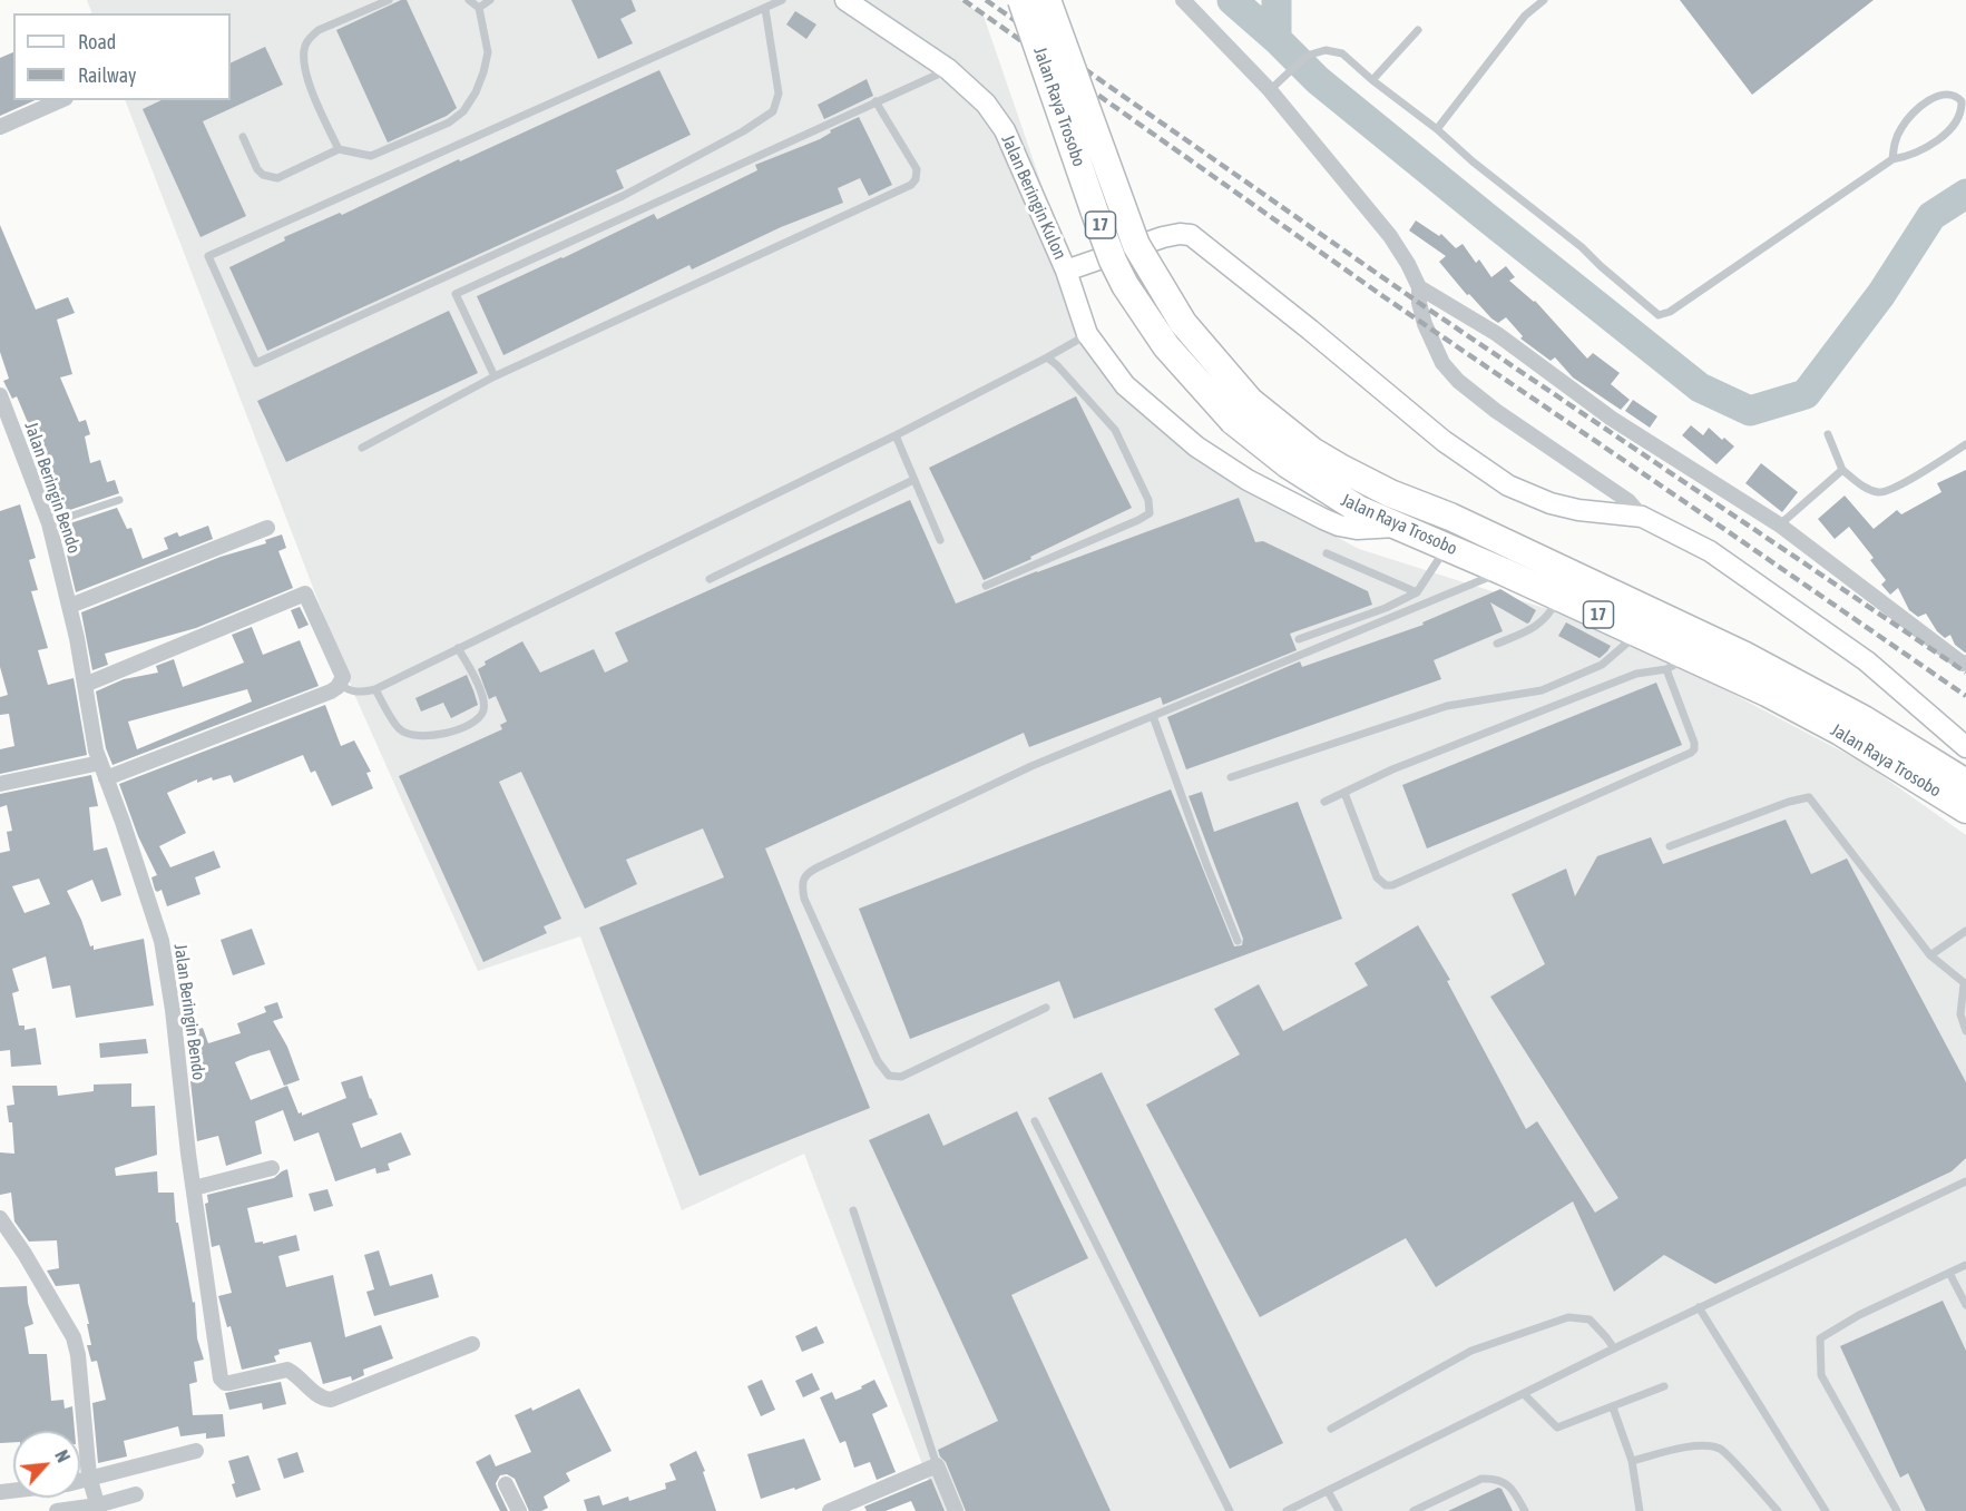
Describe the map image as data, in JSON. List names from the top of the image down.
{
  "streets": {
    "highway": ["Jalan Raya Trosobo", "17"],
    "street": ["Jalan Beringin Kulon", "Jalan Beringin Bendo"]
  },
  "crossings": [
    ["Jalan Raya Trosobo", "Jalan Beringin Kulon"]
  ],
  "legend": ["Road", "Railway"],
  "north": "top right"
}
